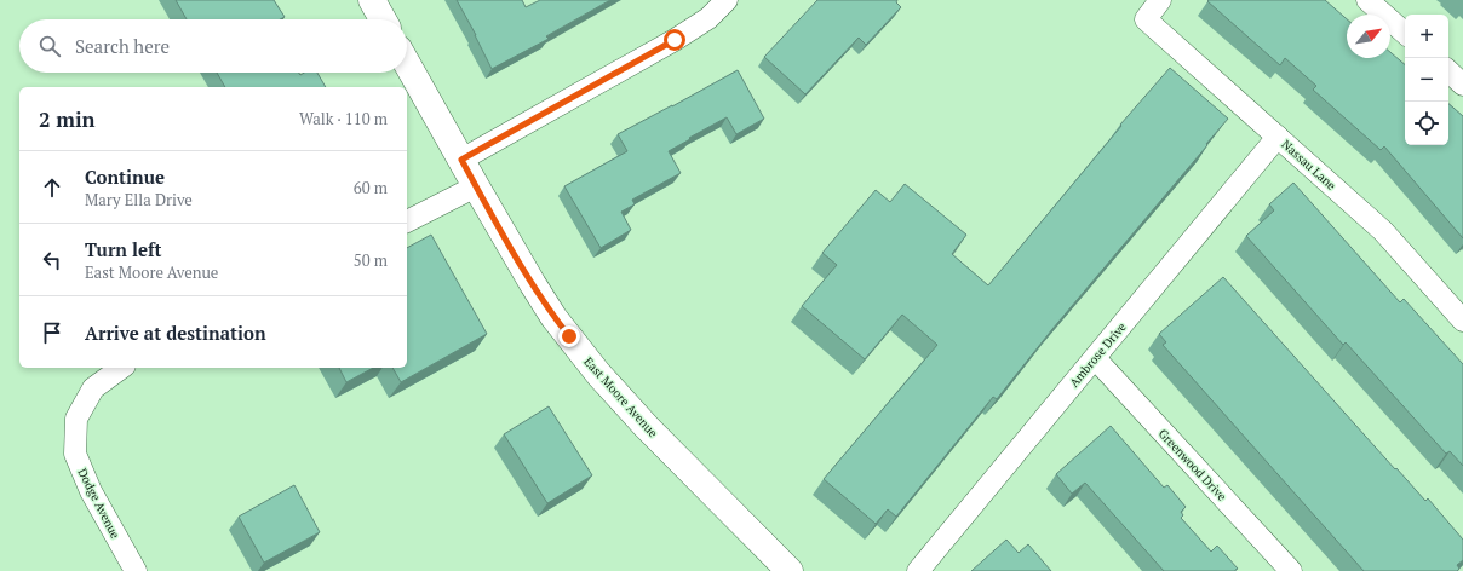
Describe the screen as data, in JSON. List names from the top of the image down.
{
  "streets": {
    "street": [
      "Nassau Lane",
      "Ambrose Drive",
      "East Moore Avenue",
      "Greenwood Drive",
      "Dodge Avenue"
    ]
  },
  "crossings": [
    ["Nassau Lane", "Ambrose Drive"],
    ["Ambrose Drive", "Greenwood Drive"]
  ],
  "north": "top right",
  "page": {
    "map_buttons": ["+", "−"],
    "search": "Search here",
    "heading": ["2 min", "Walk · 110 m"],
    "list": [
      ["Continue", "Mary Ella Drive", "60 m"],
      ["Turn left", "East Moore Avenue", "50 m"],
      "Arrive at destination"
    ]
  }
}
